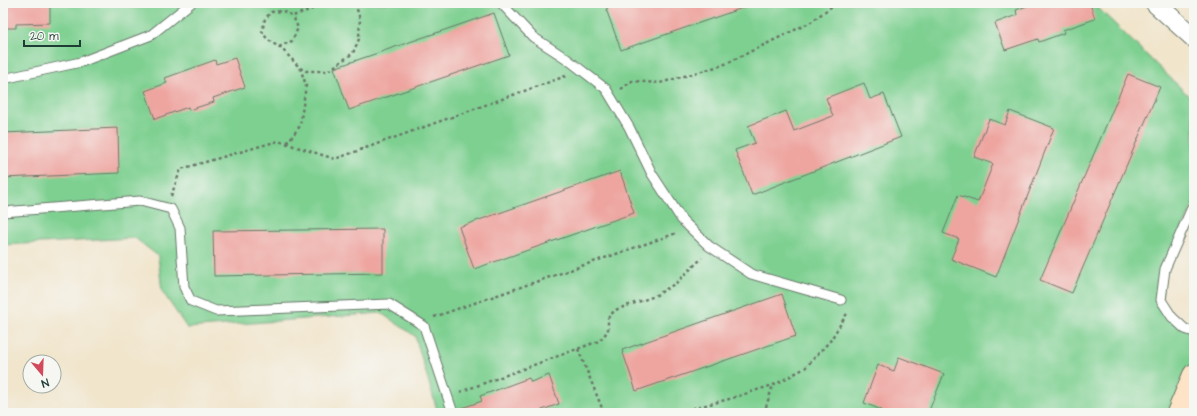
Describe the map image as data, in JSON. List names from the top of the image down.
{
  "scale_bar": "20 m",
  "north": "bottom"
}
